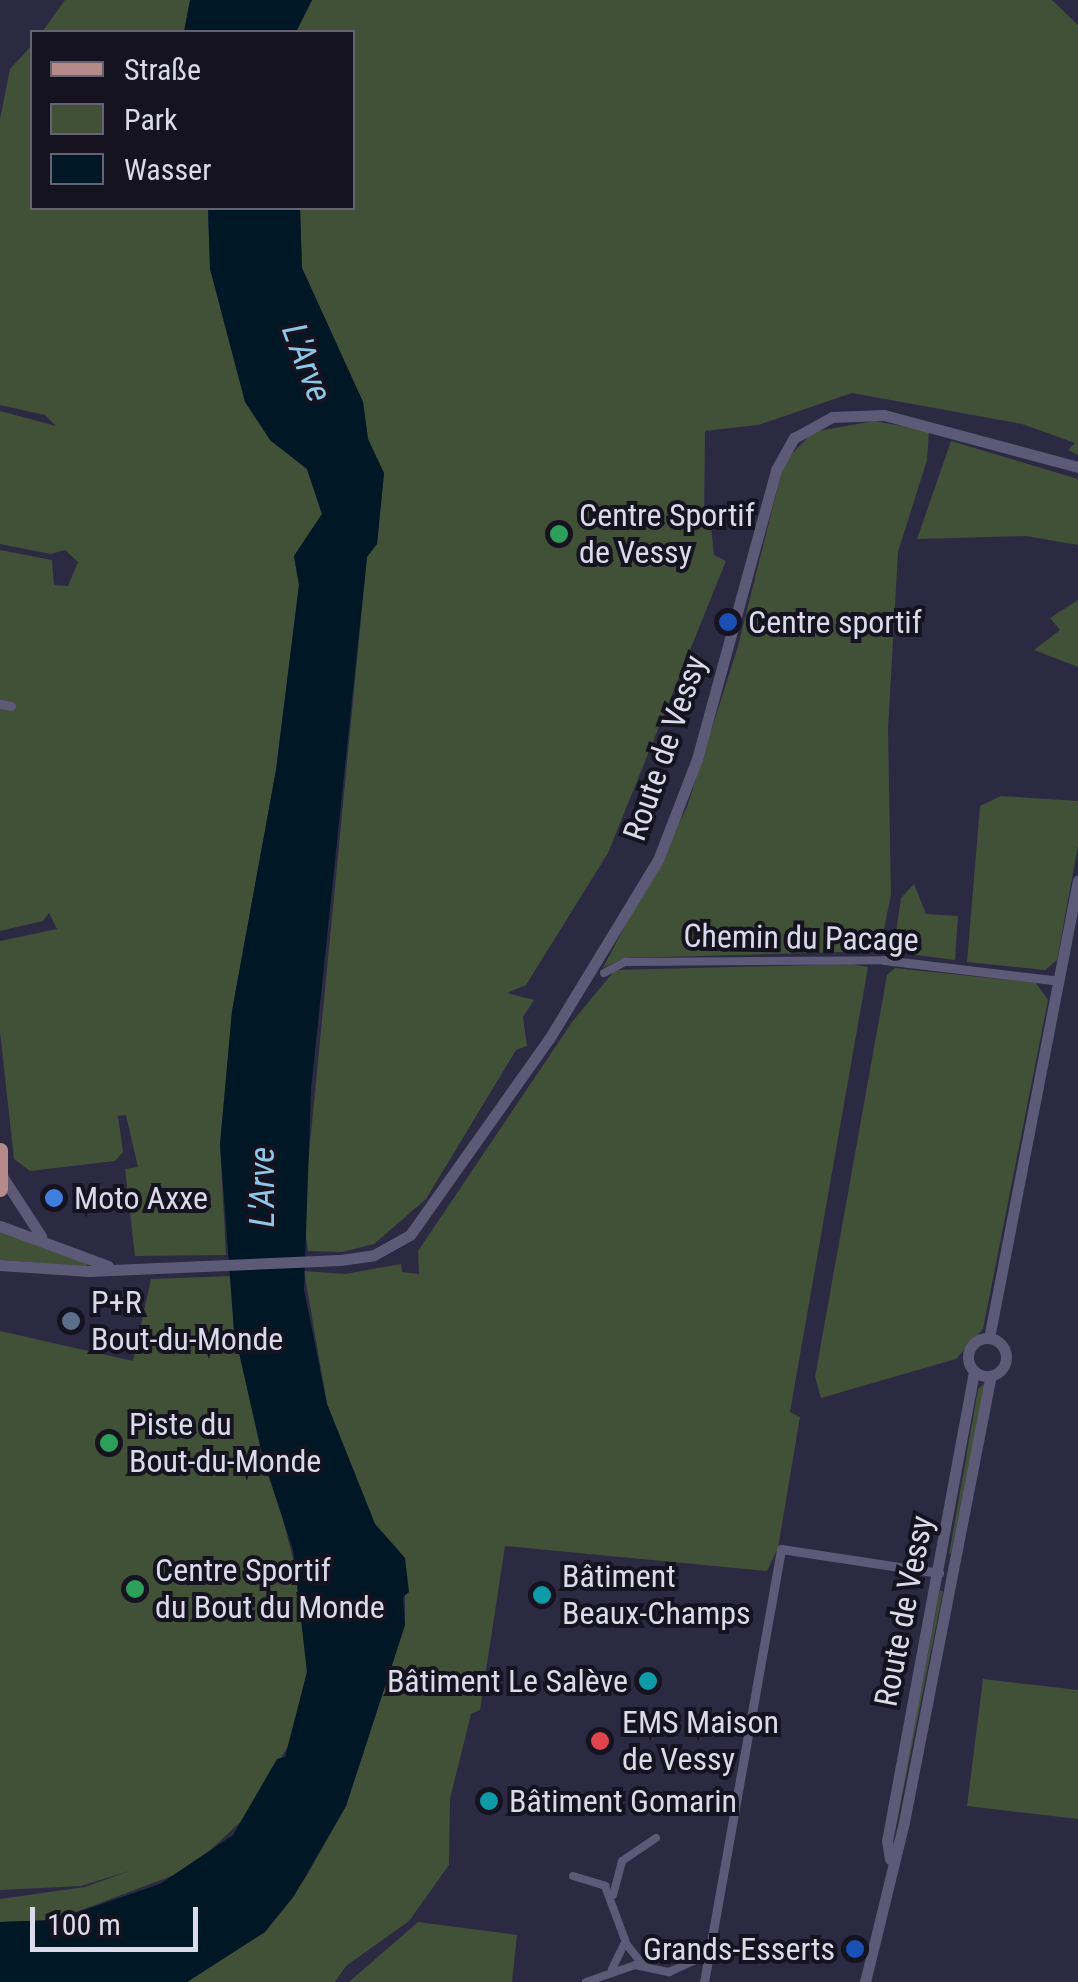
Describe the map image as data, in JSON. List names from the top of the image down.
{
  "streets": {
    "street": ["Route de Vessy", "Chemin du Pacage"]
  },
  "water": ["L'Arve"],
  "places": [
    "Centre Sportif de Vessy",
    "Centre sportif",
    "Moto Axxe",
    "P+R Bout-du-Monde",
    "Piste du Bout-du-Monde",
    "Centre Sportif du Bout du Monde",
    "Bâtiment Beaux-Champs",
    "Bâtiment Le Salève",
    "EMS Maison de Vessy",
    "Bâtiment Gomarin",
    "Grands-Esserts"
  ],
  "legend": ["Straße", "Park", "Wasser"],
  "scale_bar": "100 m"
}
